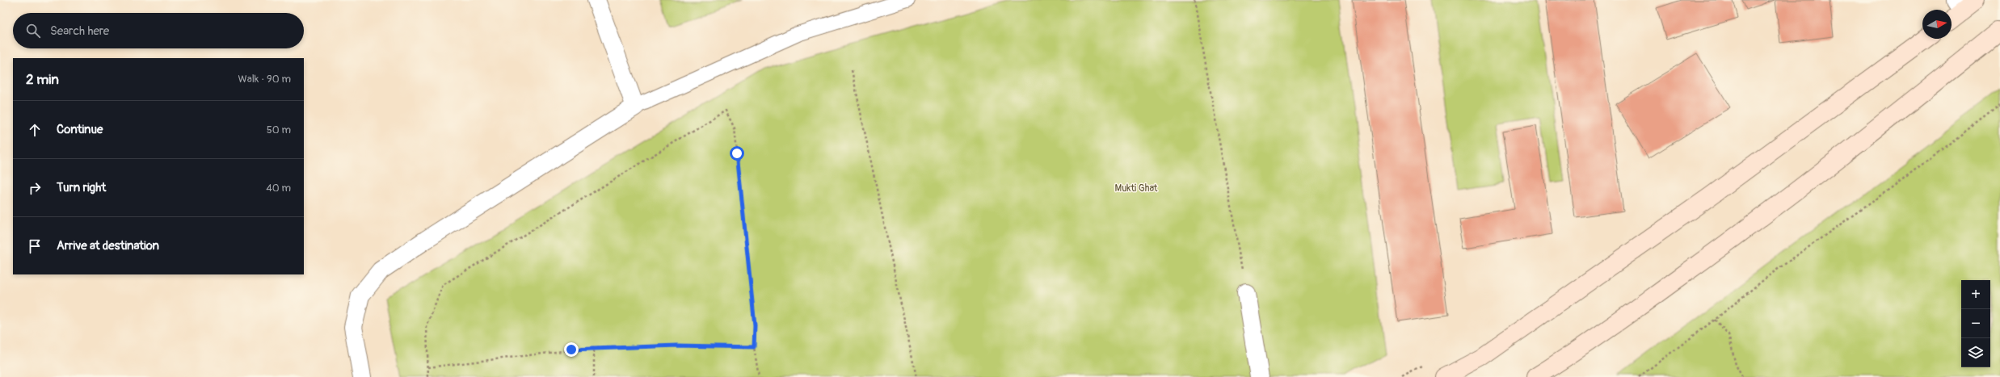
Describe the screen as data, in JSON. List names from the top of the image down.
{
  "parks": ["Mukti Ghat"],
  "north": "right",
  "page": {
    "search": "Search here",
    "heading": ["2 min", "Walk · 90 m"],
    "list": [
      ["Continue", "50 m"],
      ["Turn right", "40 m"],
      "Arrive at destination"
    ],
    "map_buttons": ["+", "−"]
  }
}
